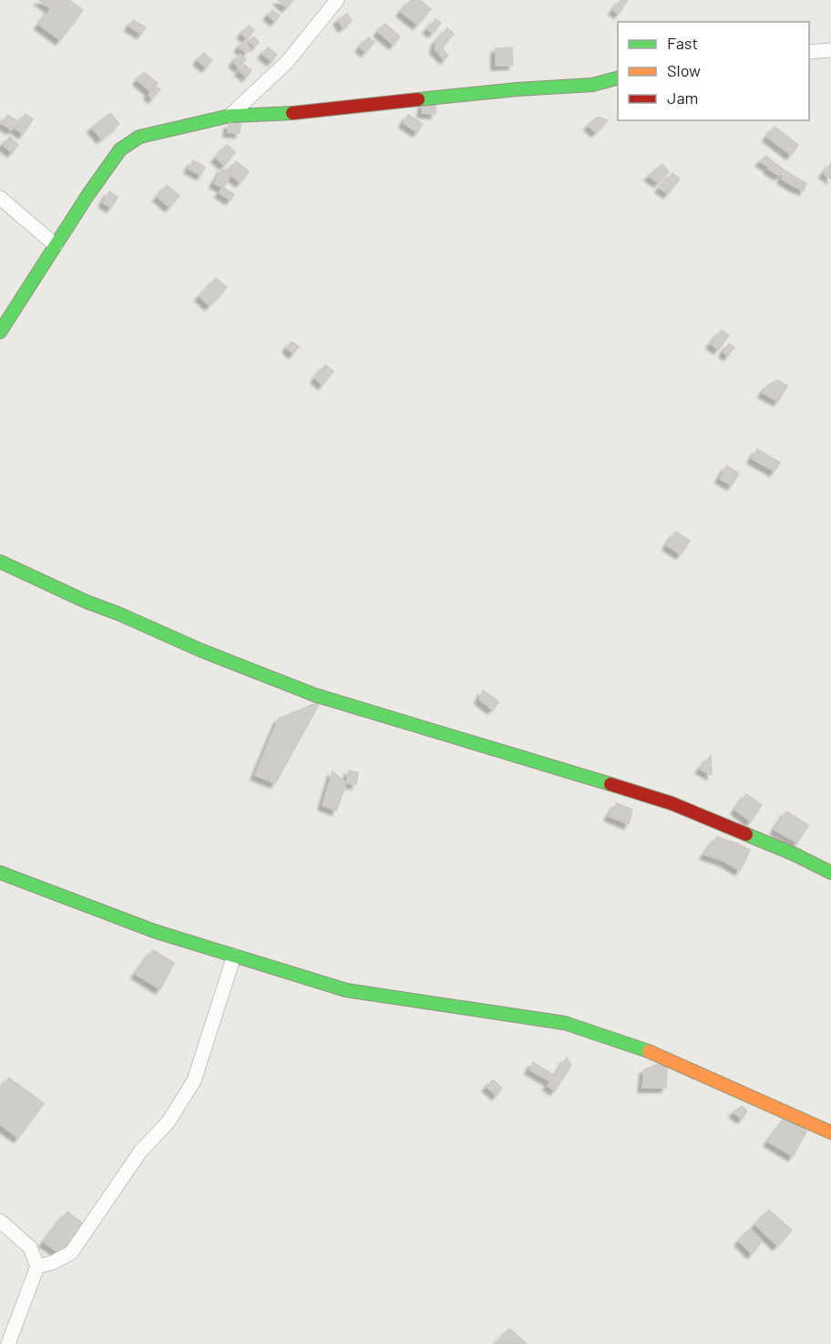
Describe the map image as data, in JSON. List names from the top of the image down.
{
  "legend": ["Fast", "Slow", "Jam"]
}
